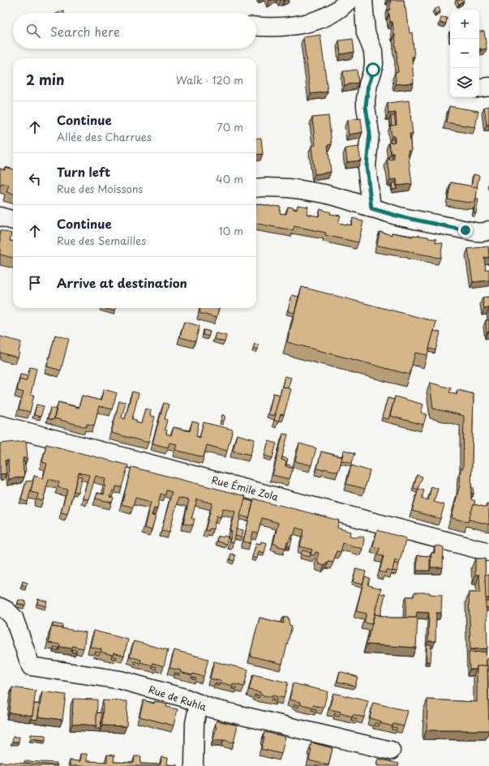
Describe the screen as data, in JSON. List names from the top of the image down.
{
  "streets": {
    "street": ["Rue Émile Zola", "Rue de Ruhla"]
  },
  "page": {
    "map_buttons": ["+", "−"],
    "search": "Search here",
    "heading": ["2 min", "Walk · 120 m"],
    "list": [
      ["Continue", "Allée des Charrues", "70 m"],
      ["Turn left", "Rue des Moissons", "40 m"],
      ["Continue", "Rue des Semailles", "10 m"],
      "Arrive at destination"
    ]
  }
}
